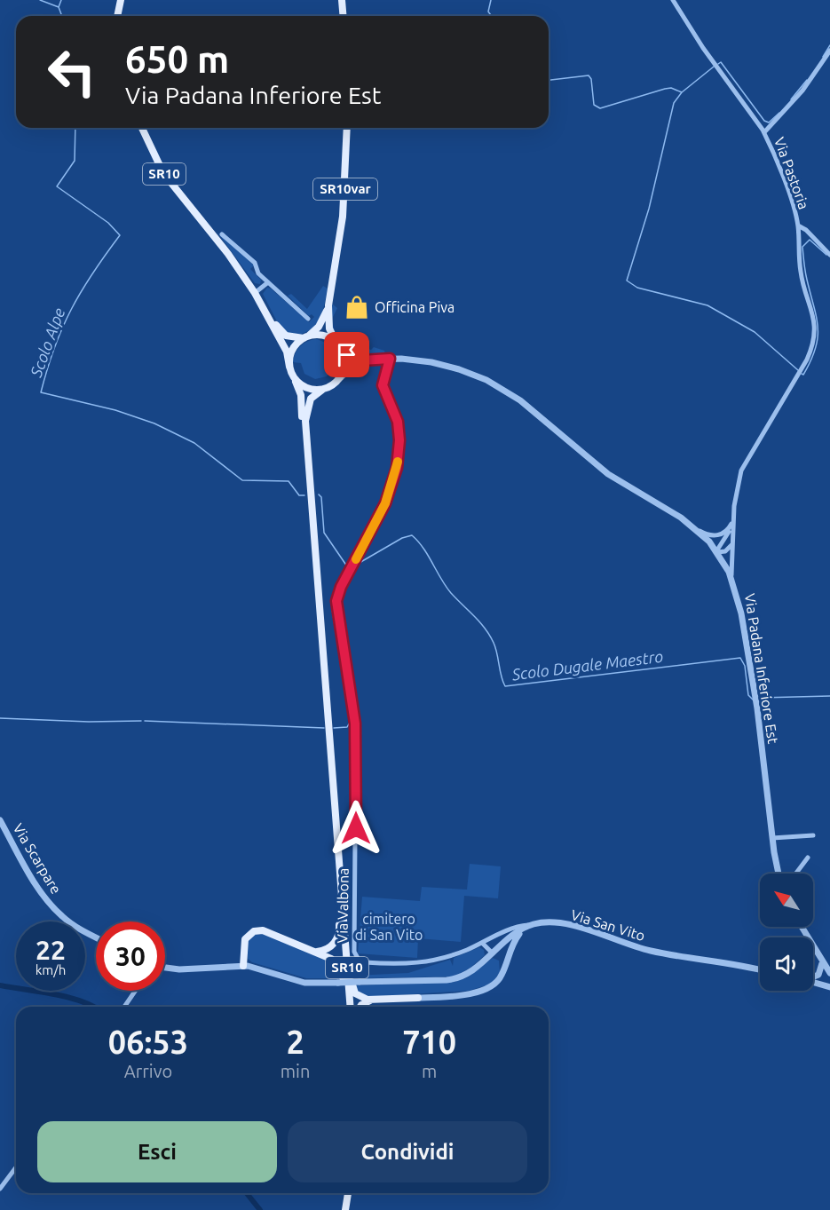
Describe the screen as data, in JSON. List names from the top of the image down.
{
  "streets": {
    "main road": ["SR10", "SR10var"],
    "street": [
      "Via Pastoria",
      "Via Padana Inferiore Est",
      "Via Scarpare",
      "Via Valbona",
      "Via San Vito"
    ]
  },
  "crossings": [
    ["Via Pastoria", "Via Padana Inferiore Est"],
    ["SR10", "SR10var"],
    ["SR10", "Via Padana Inferiore Est"],
    ["SR10var", "Via Padana Inferiore Est"],
    ["Via Padana Inferiore Est", "Via Valbona"],
    ["Via Valbona", "Via San Vito"]
  ],
  "water": ["Scolo Alpe", "Scolo Dugale Maestro"],
  "parks": ["cimitero di San Vito"],
  "places": {
    "shop": ["Officina Piva"]
  },
  "north": "top left",
  "page": {
    "turn": ["650 m", "Via Padana Inferiore Est"],
    "speed": "22 km/h",
    "limit": "30",
    "eta": [
      "06:53",
      "Arrivo",
      "2",
      "min",
      "710",
      "m"
    ],
    "buttons": ["Esci", "Condividi"]
  }
}
